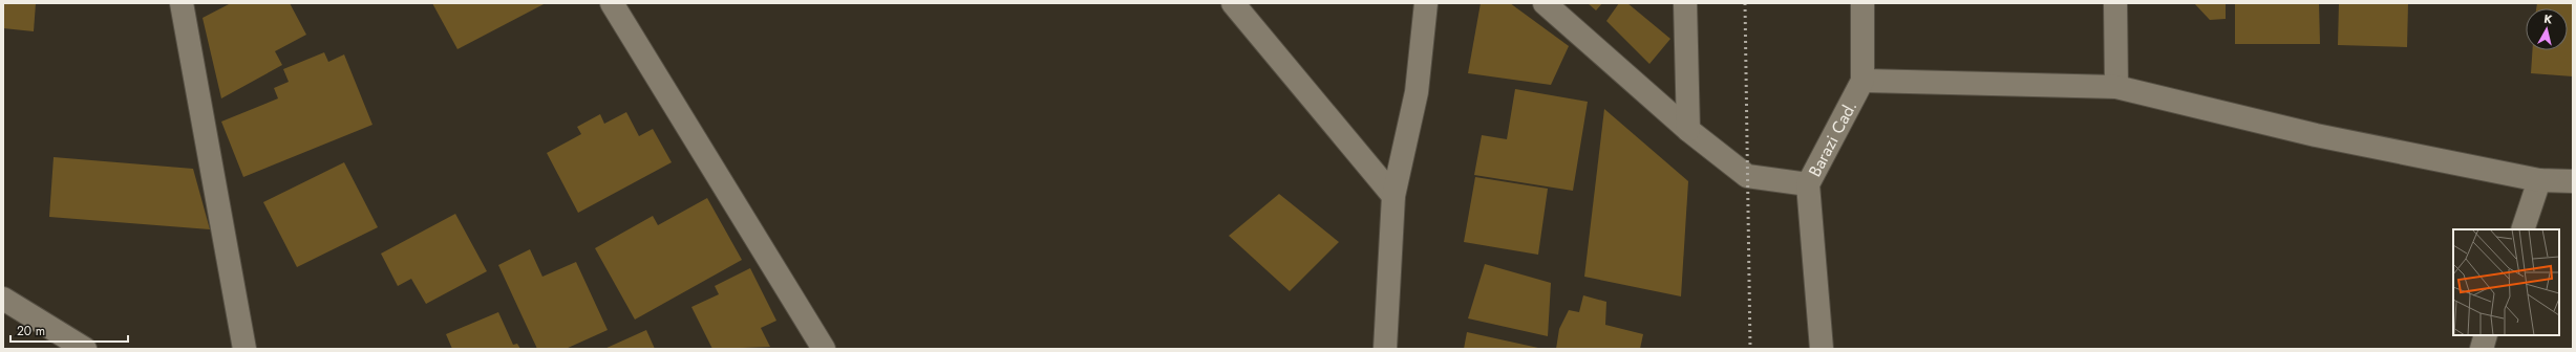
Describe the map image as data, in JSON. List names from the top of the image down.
{
  "streets": {
    "street": ["Barazi Cad."]
  },
  "scale_bar": "20 m",
  "north": "top"
}
